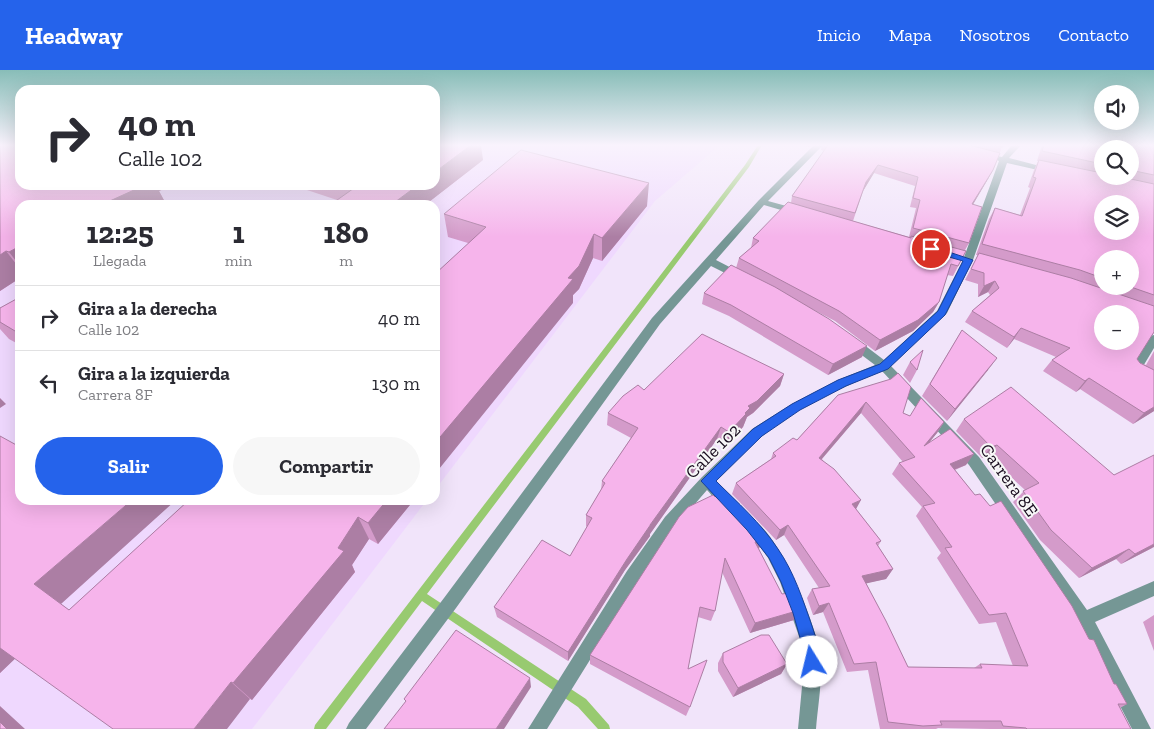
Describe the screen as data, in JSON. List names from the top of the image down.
{
  "streets": {
    "street": ["Calle 102", "Carrera 8E"]
  },
  "crossings": [
    ["Calle 102", "Carrera 8E"]
  ],
  "page": {
    "header": "Headway",
    "nav": [
      "Inicio",
      "Mapa",
      "Nosotros",
      "Contacto"
    ],
    "map_buttons": ["+", "−"],
    "turn": ["40 m", "Calle 102"],
    "eta": [
      "12:25",
      "Llegada",
      "1",
      "min",
      "180",
      "m"
    ],
    "list": [
      {
        "name": "Gira a la derecha",
        "note": "Calle 102",
        "value": "40 m"
      },
      {
        "name": "Gira a la izquierda",
        "note": "Carrera 8F",
        "value": "130 m"
      }
    ],
    "buttons": ["Salir", "Compartir"]
  }
}
